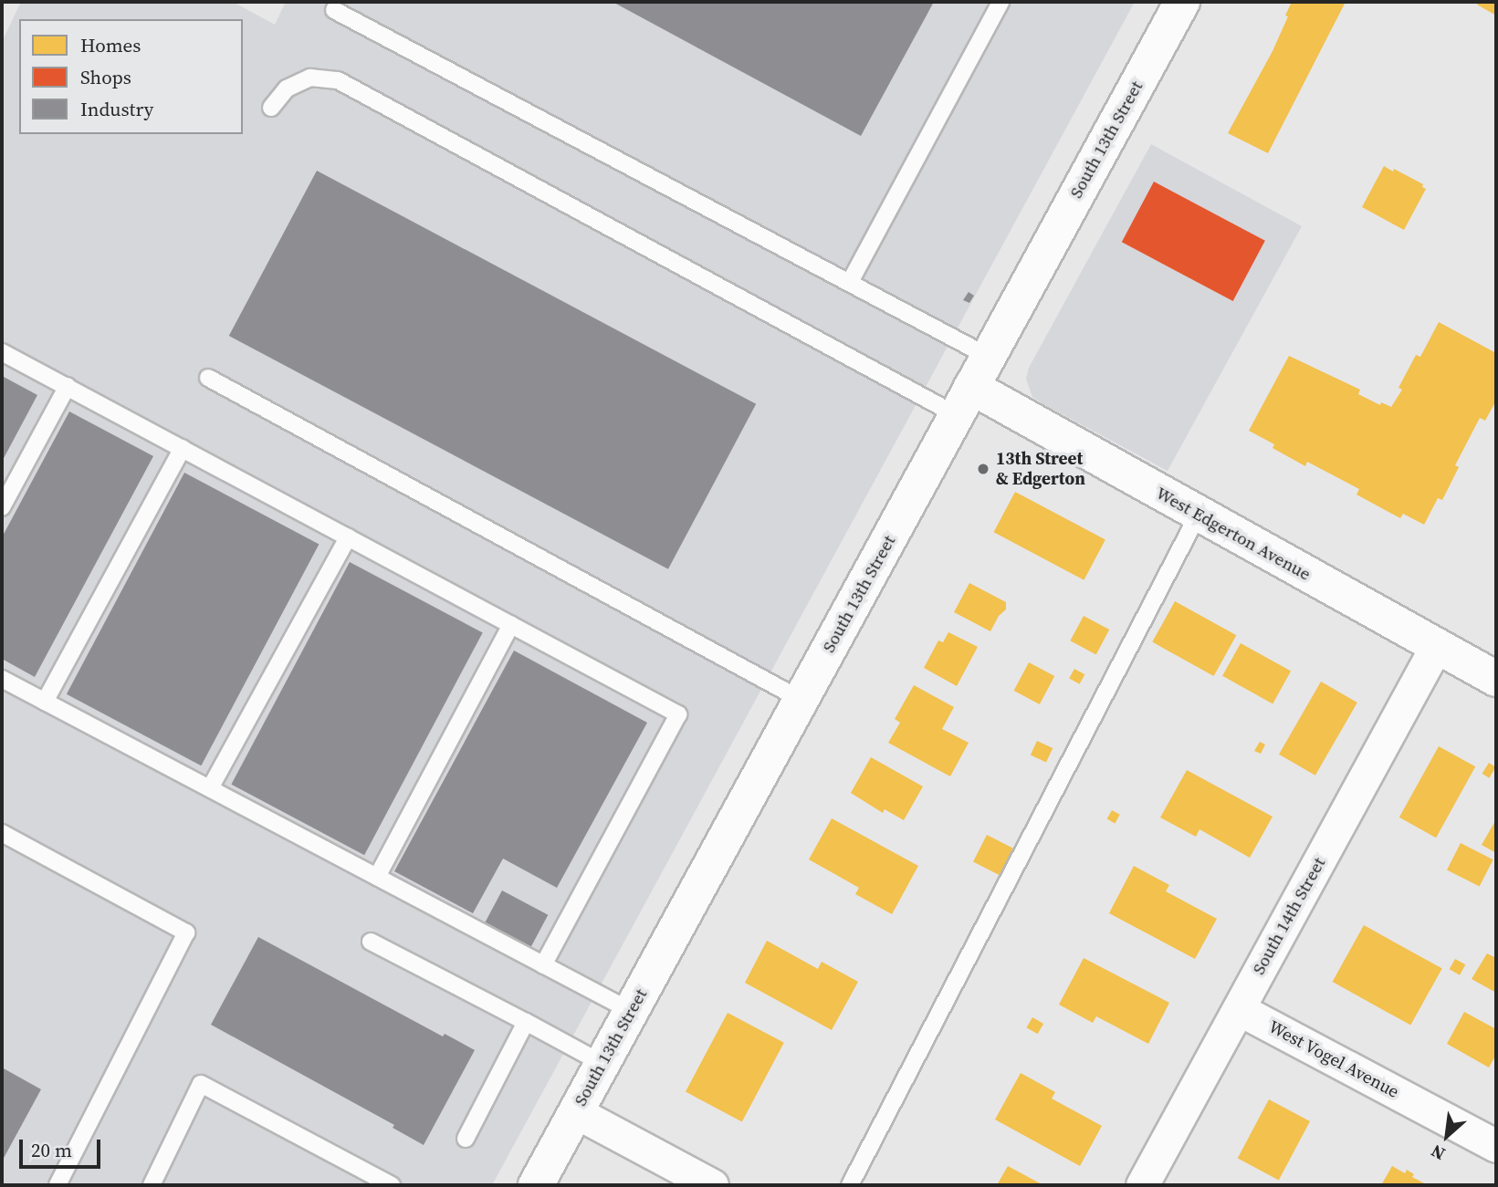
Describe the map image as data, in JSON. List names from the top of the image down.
{
  "streets": {
    "street": [
      "South 13th Street",
      "West Edgerton Avenue",
      "South 14th Street",
      "West Vogel Avenue"
    ]
  },
  "crossings": [
    ["South 13th Street", "West Edgerton Avenue"],
    ["West Edgerton Avenue", "South 14th Street"],
    ["South 14th Street", "West Vogel Avenue"]
  ],
  "places": ["13th Street & Edgerton"],
  "legend": ["Homes", "Shops", "Industry"],
  "scale_bar": "20 m",
  "north": "bottom left"
}
